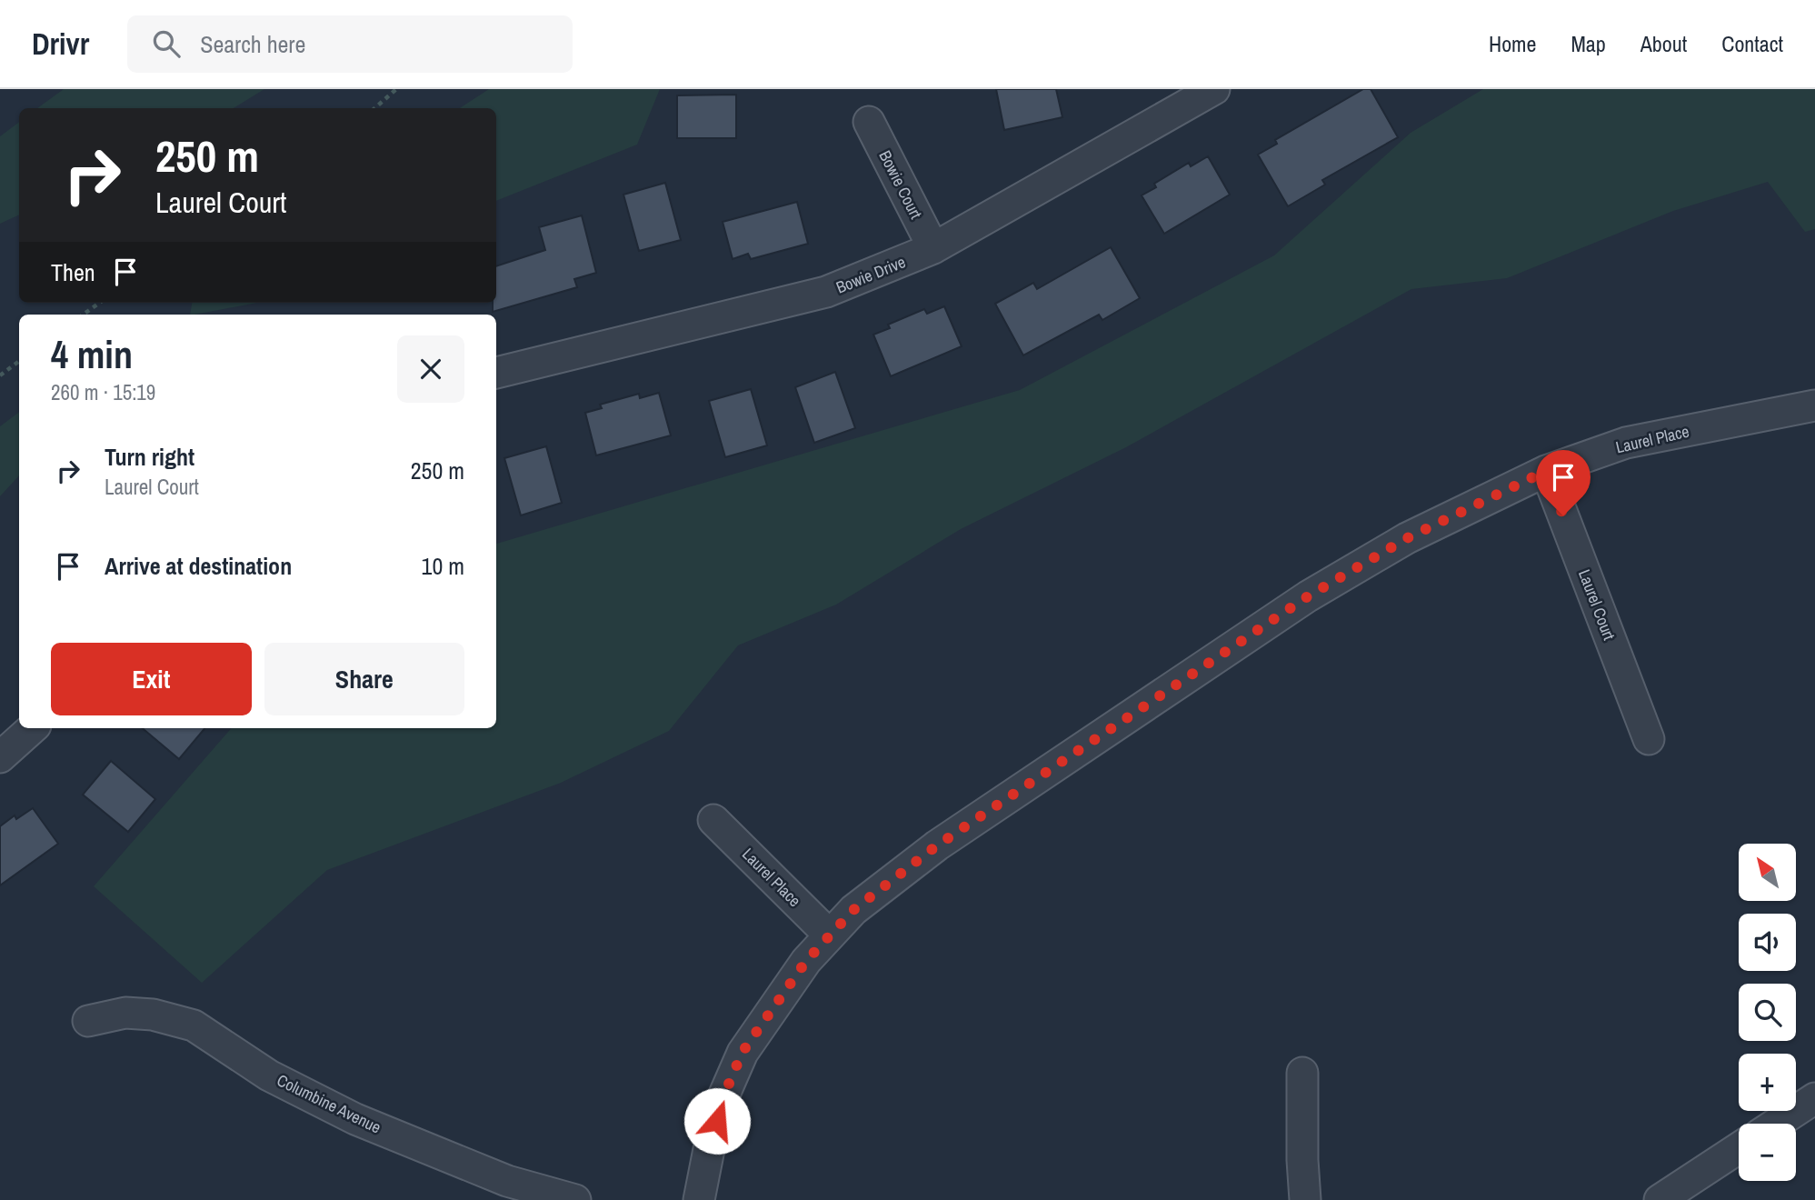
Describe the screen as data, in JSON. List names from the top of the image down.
{
  "streets": {
    "street": [
      "Bowie Court",
      "Bowie Drive",
      "Laurel Place",
      "Laurel Court",
      "Columbine Avenue"
    ]
  },
  "crossings": [
    ["Bowie Court", "Bowie Drive"],
    ["Laurel Place", "Laurel Court"]
  ],
  "north": "top left",
  "page": {
    "header": "Drivr",
    "search": "Search here",
    "nav": [
      "Home",
      "Map",
      "About",
      "Contact"
    ],
    "turn": ["250 m", "Laurel Court"],
    "then": "Then",
    "heading": ["4 min", "260 m · 15:19"],
    "list": [
      {
        "name": "Turn right",
        "note": "Laurel Court",
        "value": "250 m"
      },
      {
        "name": "Arrive at destination",
        "value": "10 m"
      }
    ],
    "buttons": ["Exit", "Share"],
    "map_buttons": ["+", "−"]
  }
}
